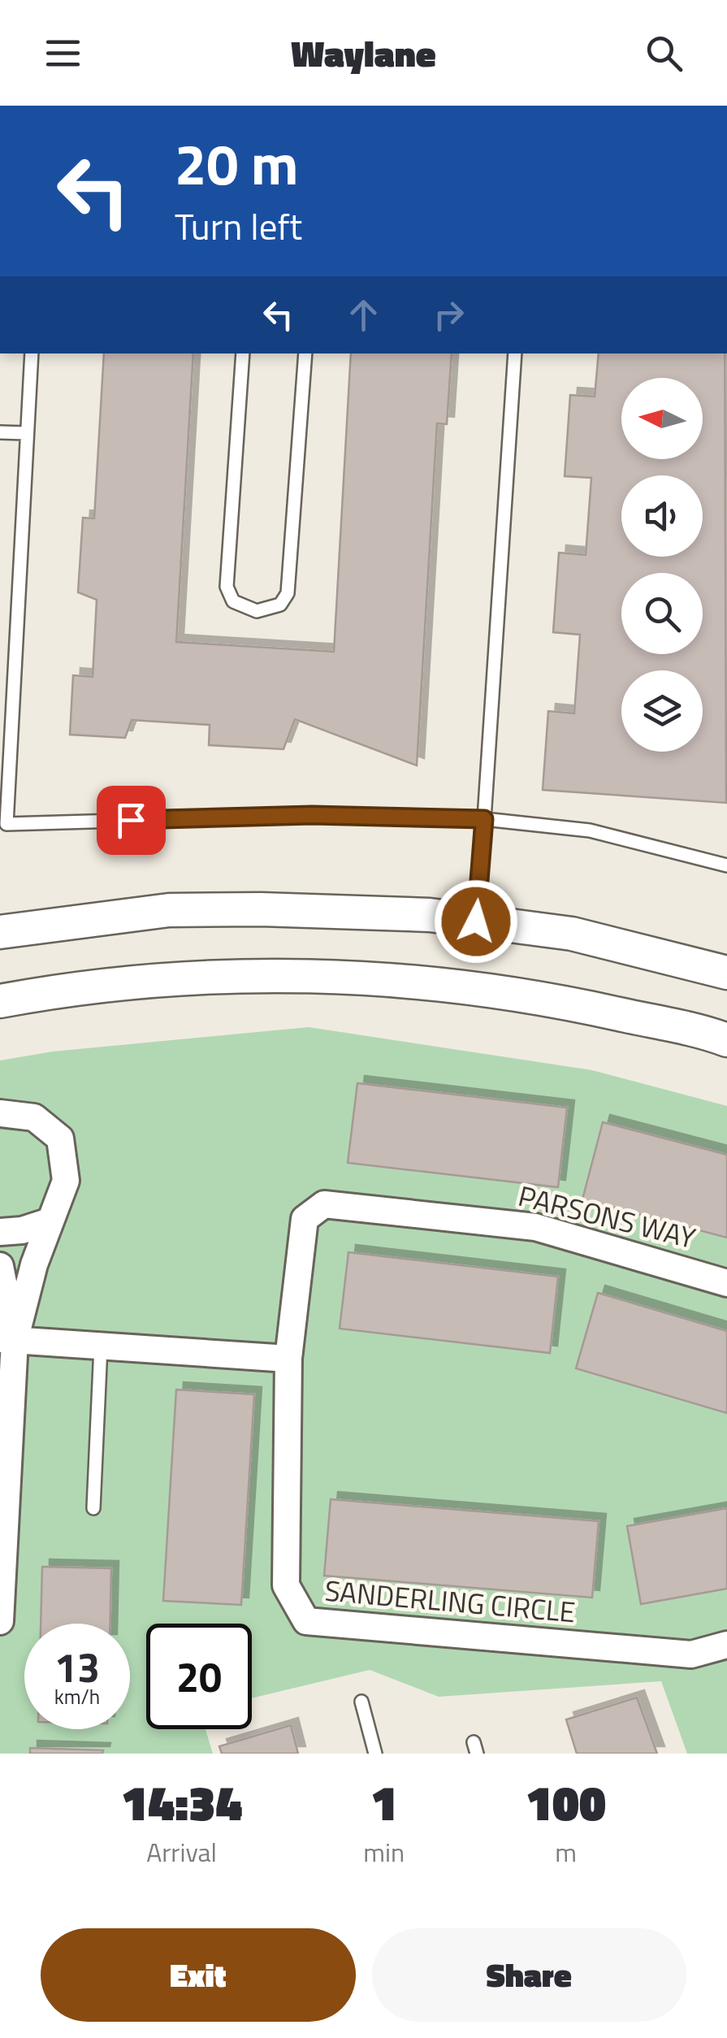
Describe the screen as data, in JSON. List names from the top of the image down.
{
  "streets": {
    "street": ["PARSONS WAY", "SANDERLING CIRCLE"]
  },
  "crossings": [
    ["PARSONS WAY", "SANDERLING CIRCLE"]
  ],
  "north": "left",
  "page": {
    "header": "Waylane",
    "turn": ["20 m", "Turn left"],
    "speed": "13 km/h",
    "limit": "20",
    "eta": [
      "14:34",
      "Arrival",
      "1",
      "min",
      "100",
      "m"
    ],
    "buttons": ["Exit", "Share"]
  }
}
